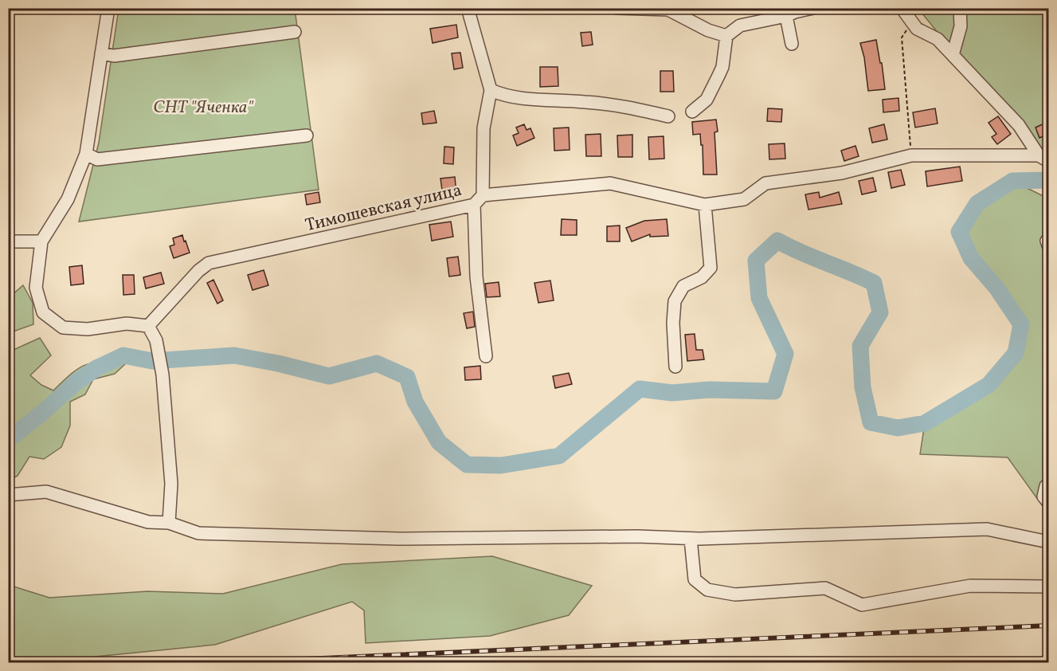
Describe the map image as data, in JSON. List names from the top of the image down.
{
  "streets": {
    "street": ["Тимошевская улица"]
  },
  "parks": ["СНТ \"Яченка\""]
}
